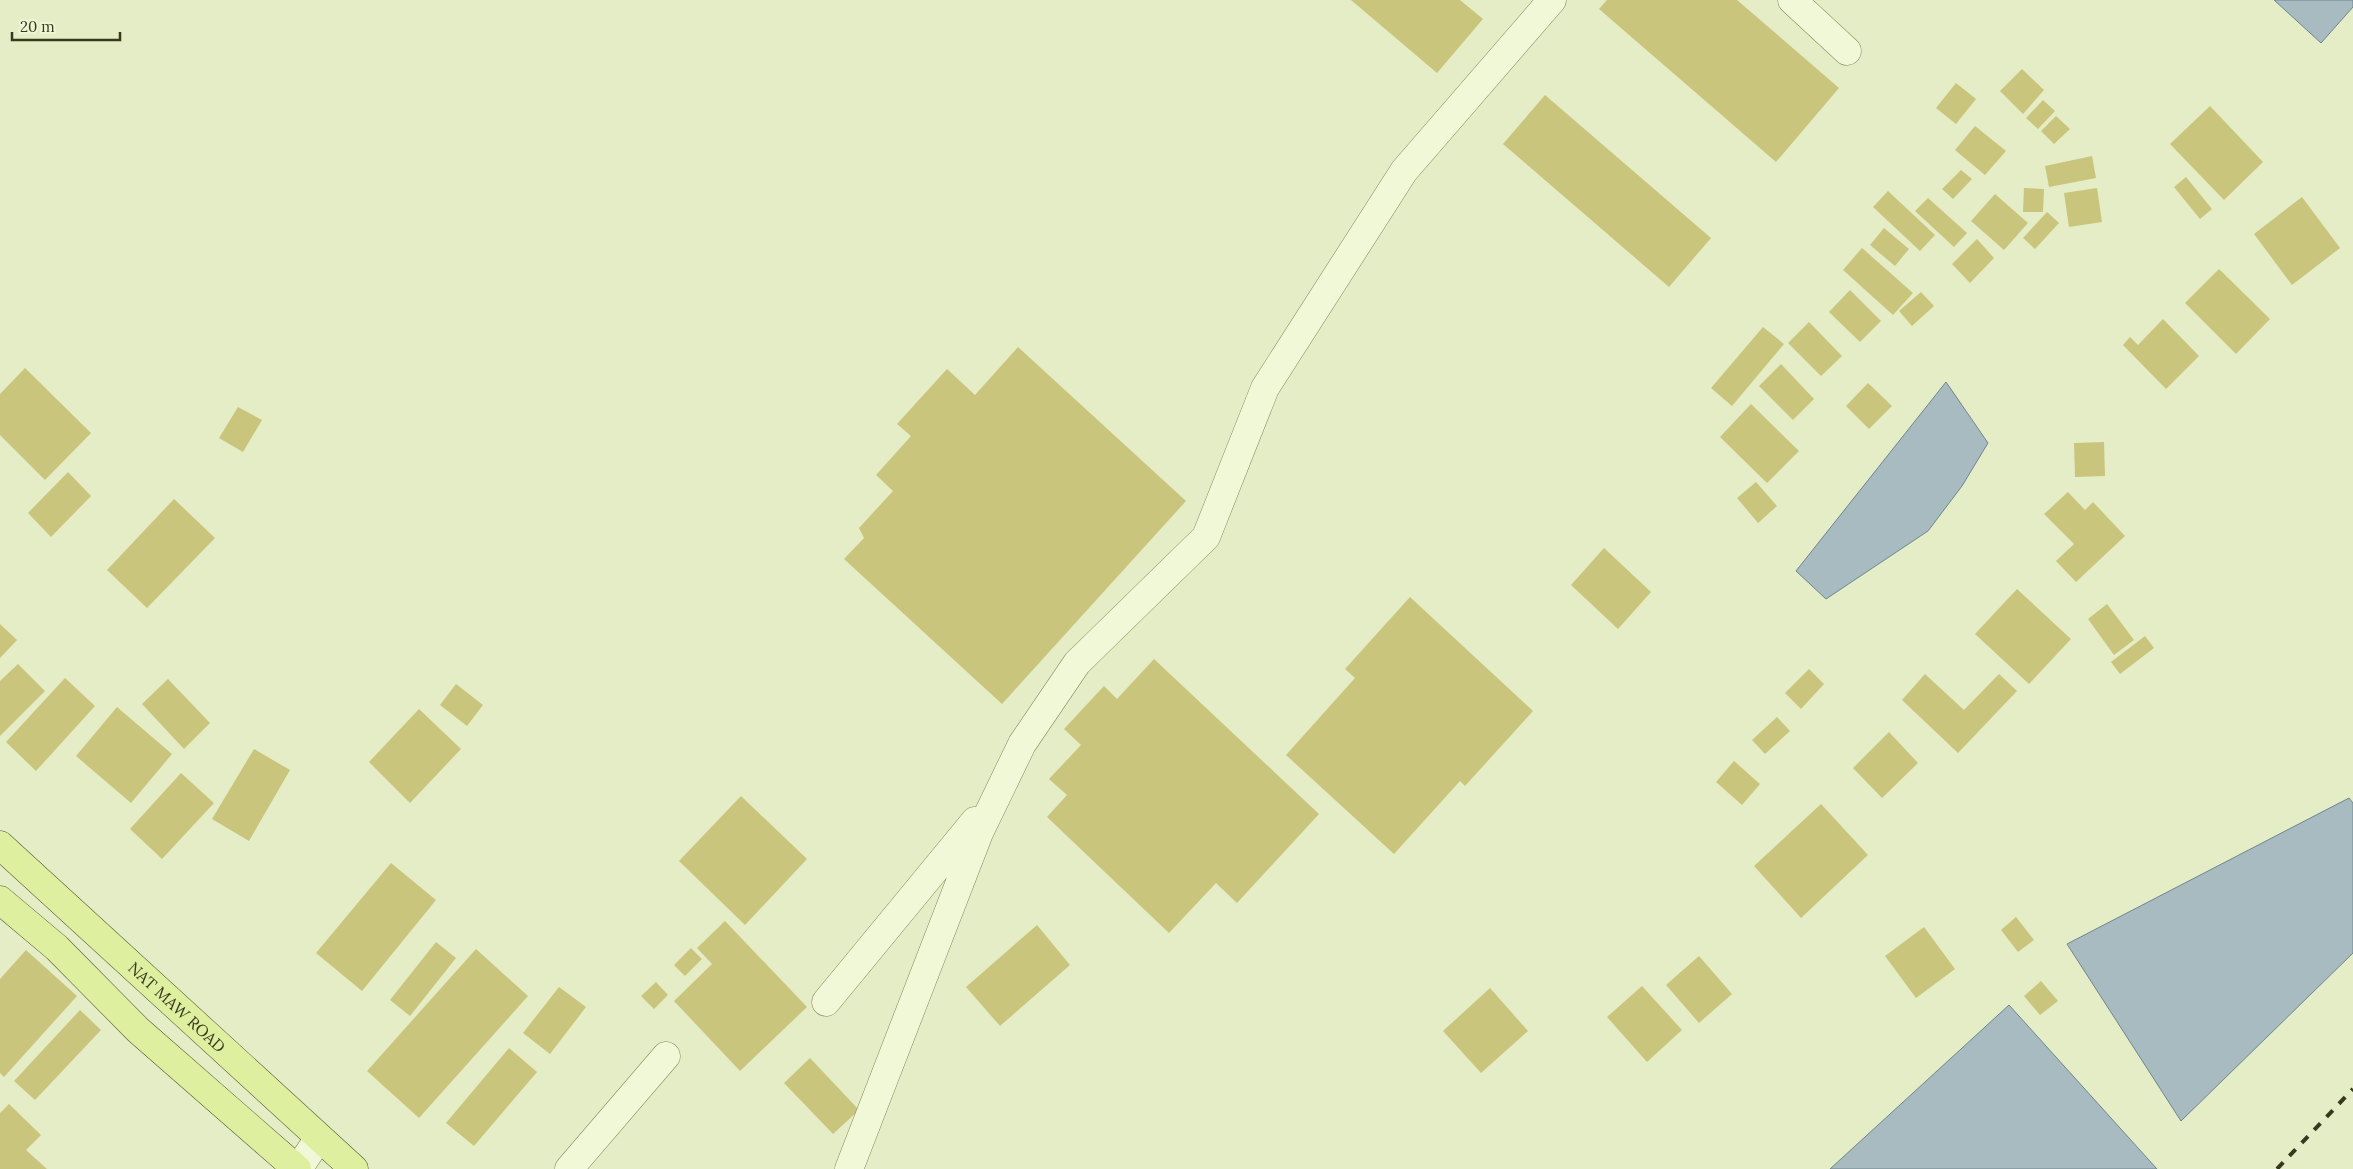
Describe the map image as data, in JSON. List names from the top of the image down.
{
  "streets": {
    "main road": ["NAT MAW ROAD"]
  },
  "scale_bar": "20 m"
}
